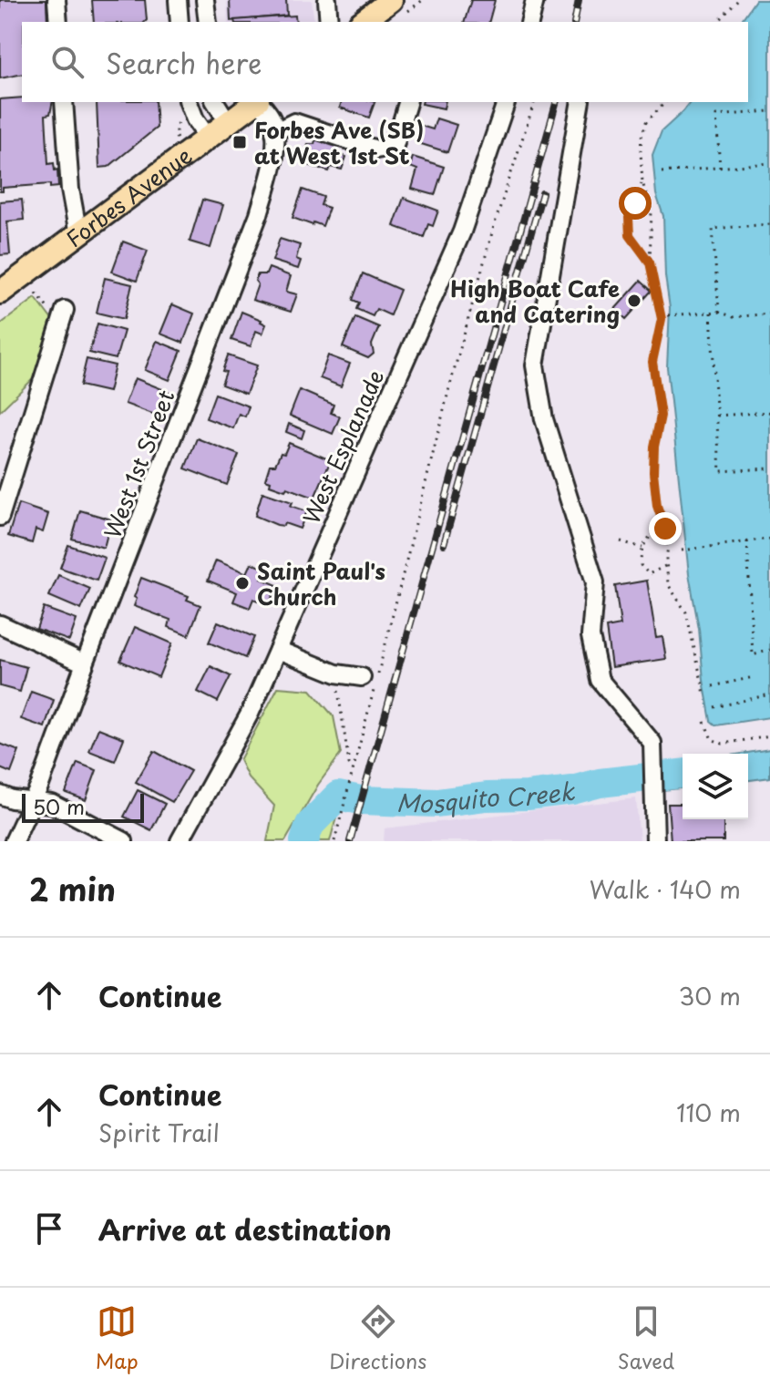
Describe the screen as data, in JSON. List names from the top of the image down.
{
  "streets": {
    "main road": ["Forbes Avenue"],
    "street": ["West Esplanade", "West 1st Street"]
  },
  "water": ["Mosquito Creek"],
  "places": {
    "transit": ["Forbes Ave (SB) at West 1st St"],
    "other": ["High Boat Cafe and Catering", "Saint Paul's Church"]
  },
  "scale_bar": "50 m",
  "page": {
    "search": "Search here",
    "scale": "50 m",
    "heading": ["2 min", "Walk · 140 m"],
    "list": [
      ["Continue", "30 m"],
      ["Continue", "Spirit Trail", "110 m"],
      "Arrive at destination"
    ],
    "nav": ["Map", "Directions", "Saved"]
  }
}
